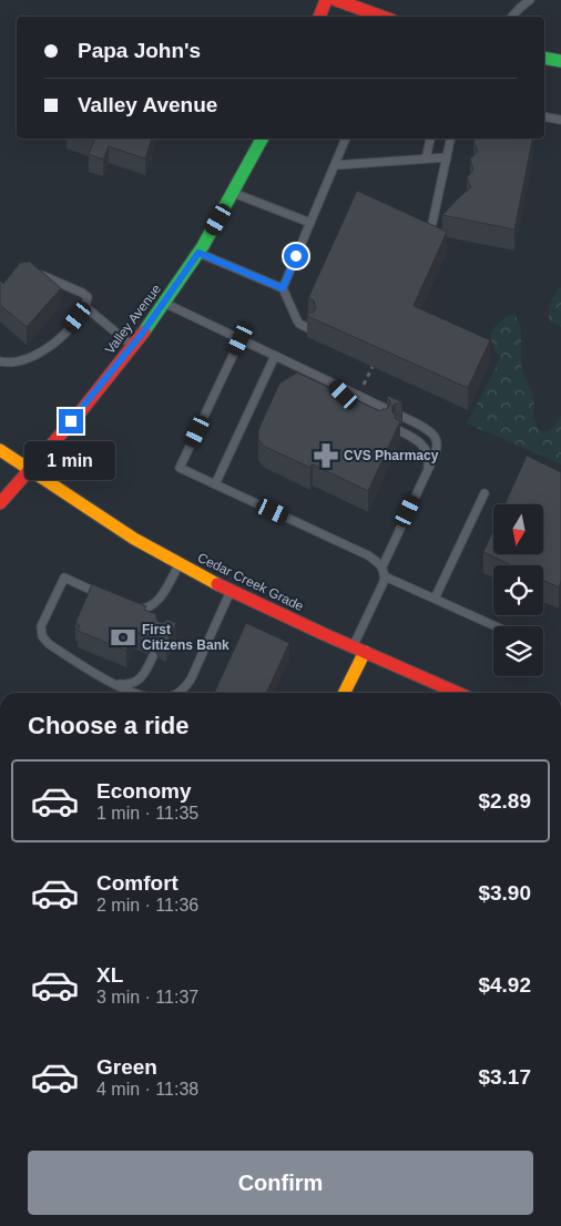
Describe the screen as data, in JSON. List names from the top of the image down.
{
  "streets": {
    "main road": ["Valley Avenue", "Cedar Creek Grade"]
  },
  "crossings": [
    ["Valley Avenue", "Cedar Creek Grade"]
  ],
  "places": {
    "pharmacy": ["CVS Pharmacy"],
    "bank": ["First Citizens Bank"]
  },
  "north": "bottom",
  "page": {
    "banner": ["Papa John's", "Valley Avenue"],
    "bubble": "1 min",
    "heading": "Choose a ride",
    "list": [
      {
        "name": "Economy",
        "note": "1 min · 11:35",
        "value": "$2.89"
      },
      {
        "name": "Comfort",
        "note": "2 min · 11:36",
        "value": "$3.90"
      },
      {
        "name": "XL",
        "note": "3 min · 11:37",
        "value": "$4.92"
      },
      {
        "name": "Green",
        "note": "4 min · 11:38",
        "value": "$3.17"
      }
    ],
    "buttons": "Confirm"
  }
}
